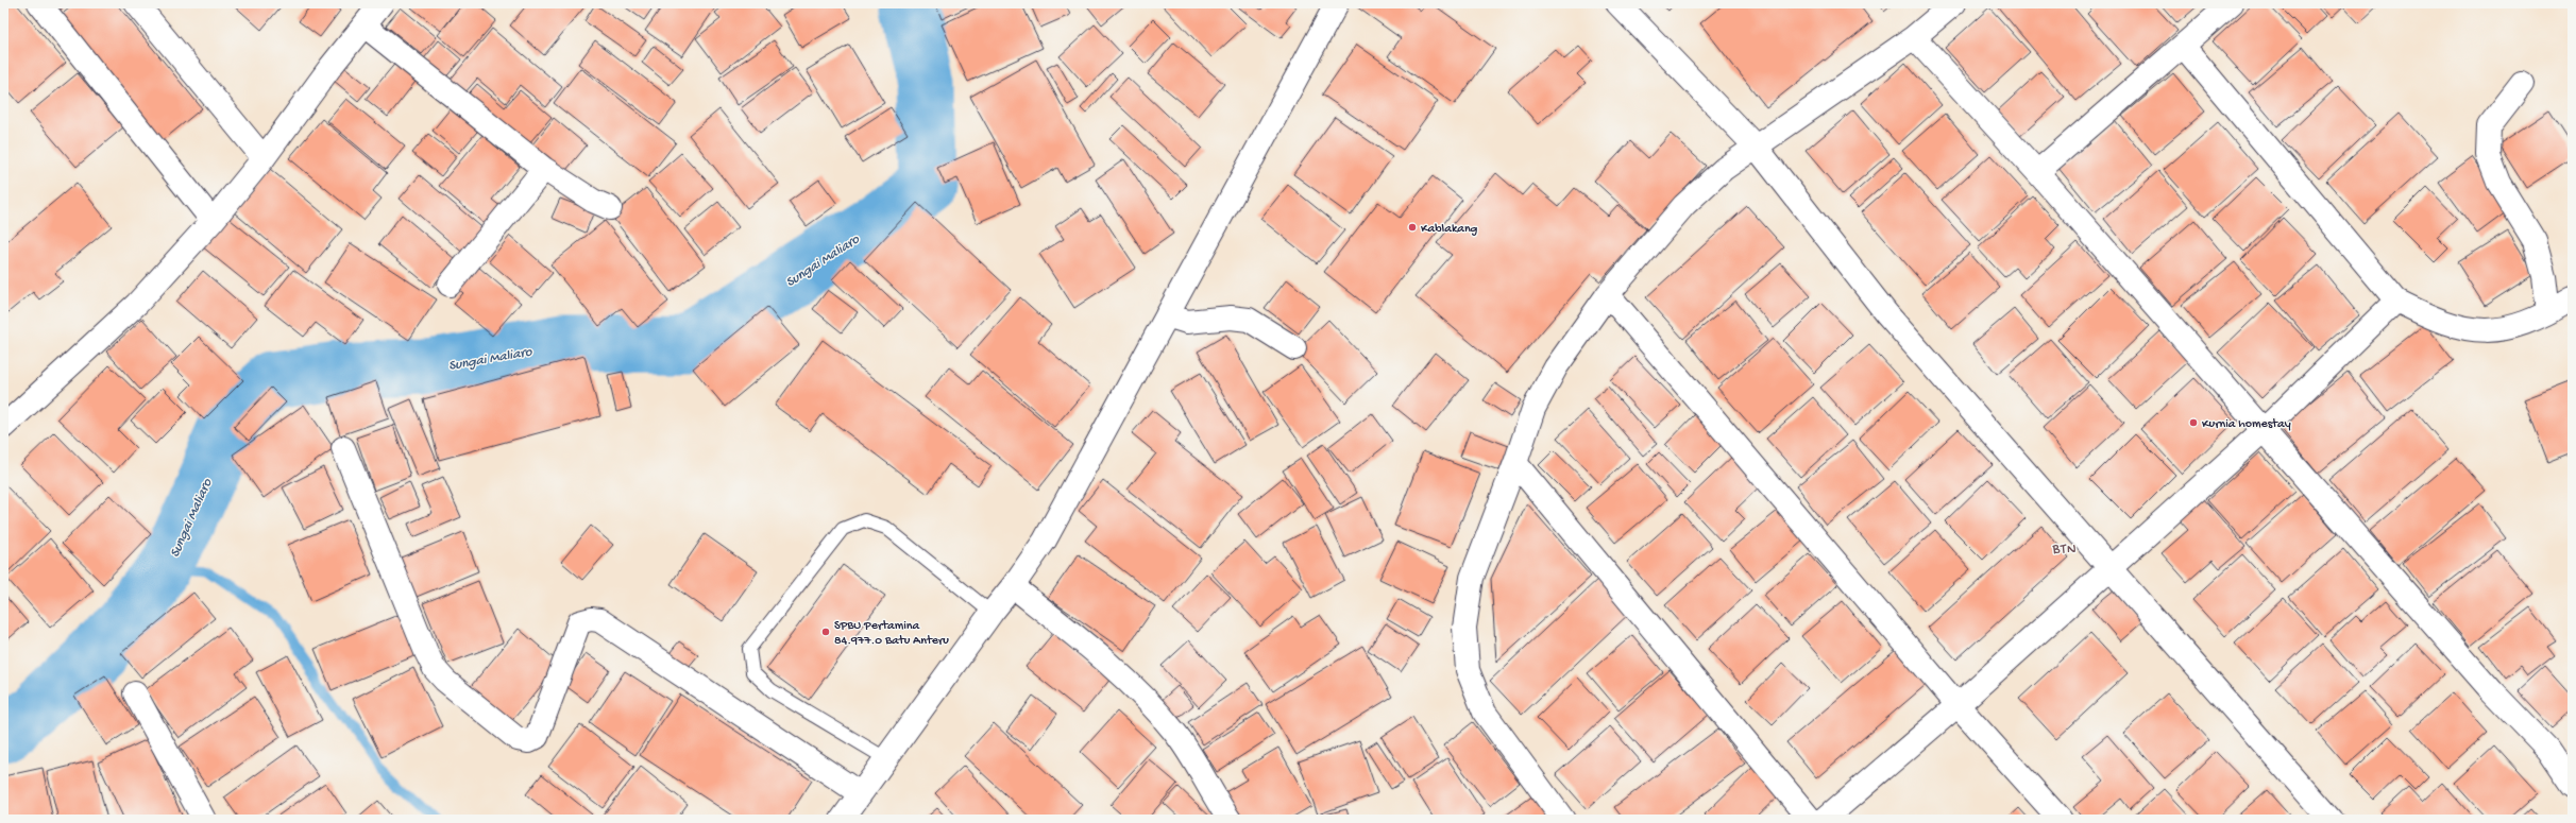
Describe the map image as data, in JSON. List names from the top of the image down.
{
  "districts": ["BTN"],
  "water": ["Sungai Maliaro"],
  "places": ["Kablakang", "Kurnia homestay", "SPBU Pertamina 84.977.0 Batu Anteru"]
}
